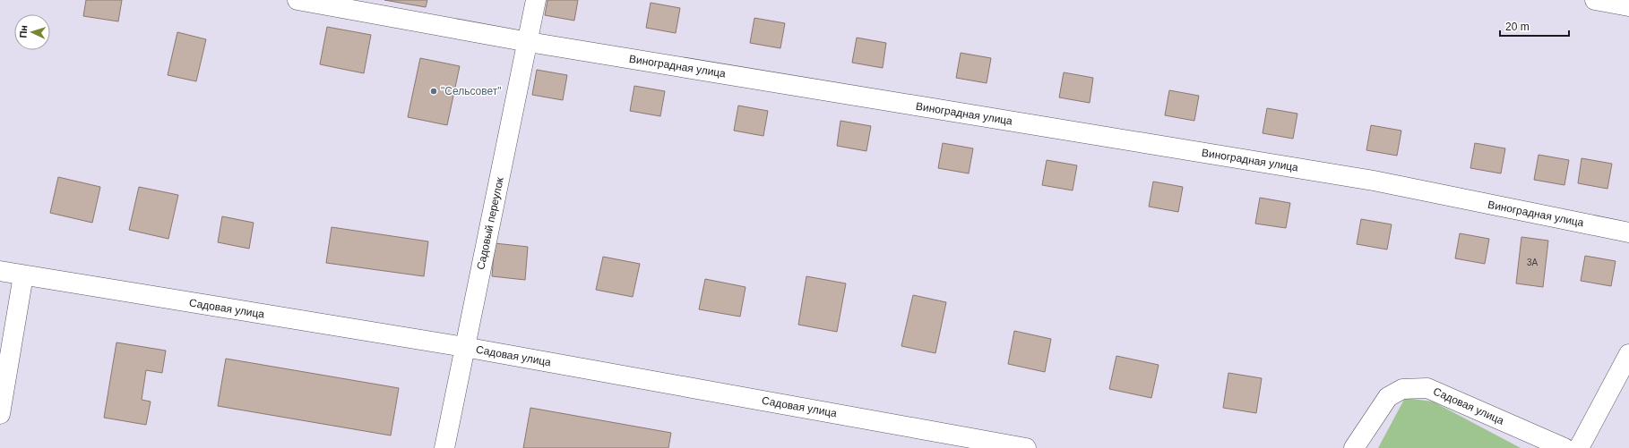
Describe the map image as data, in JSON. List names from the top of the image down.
{
  "streets": {
    "street": ["Виноградная улица", "Садовый переулок", "Садовая улица"]
  },
  "crossings": [
    ["Виноградная улица", "Садовый переулок"],
    ["Садовый переулок", "Садовая улица"]
  ],
  "places": ["\"Сельсовет\""],
  "house_numbers": ["3А"],
  "scale_bar": "20 m",
  "north": "left"
}
